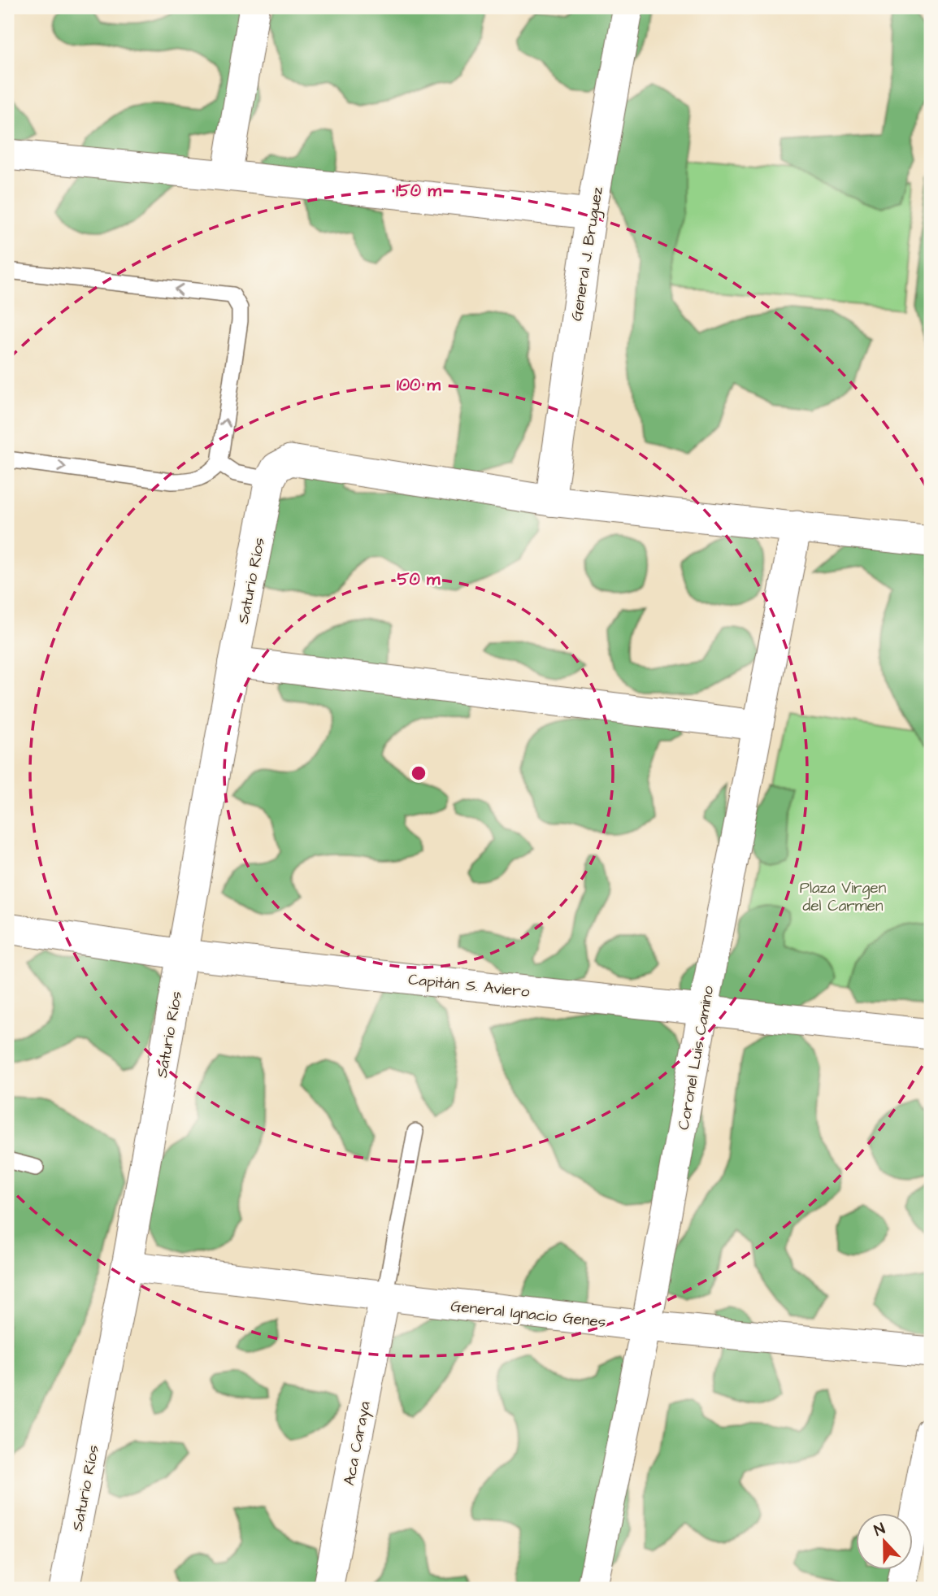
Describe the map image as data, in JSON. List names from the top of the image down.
{
  "streets": {
    "street": [
      "General J. Bruguez",
      "Saturio Ríos",
      "Capitán S. Aviero",
      "Coronel Luis Camino",
      "General Ignacio Genes",
      "Aca Caraya"
    ]
  },
  "crossings": [
    ["Saturio Ríos", "Capitán S. Aviero"],
    ["Saturio Ríos", "General Ignacio Genes"],
    ["Capitán S. Aviero", "Coronel Luis Camino"],
    ["Coronel Luis Camino", "General Ignacio Genes"],
    ["General Ignacio Genes", "Aca Caraya"]
  ],
  "parks": ["Plaza Virgen del Carmen"],
  "north": "top",
  "rings": ["150 m", "100 m", "50 m"]
}
